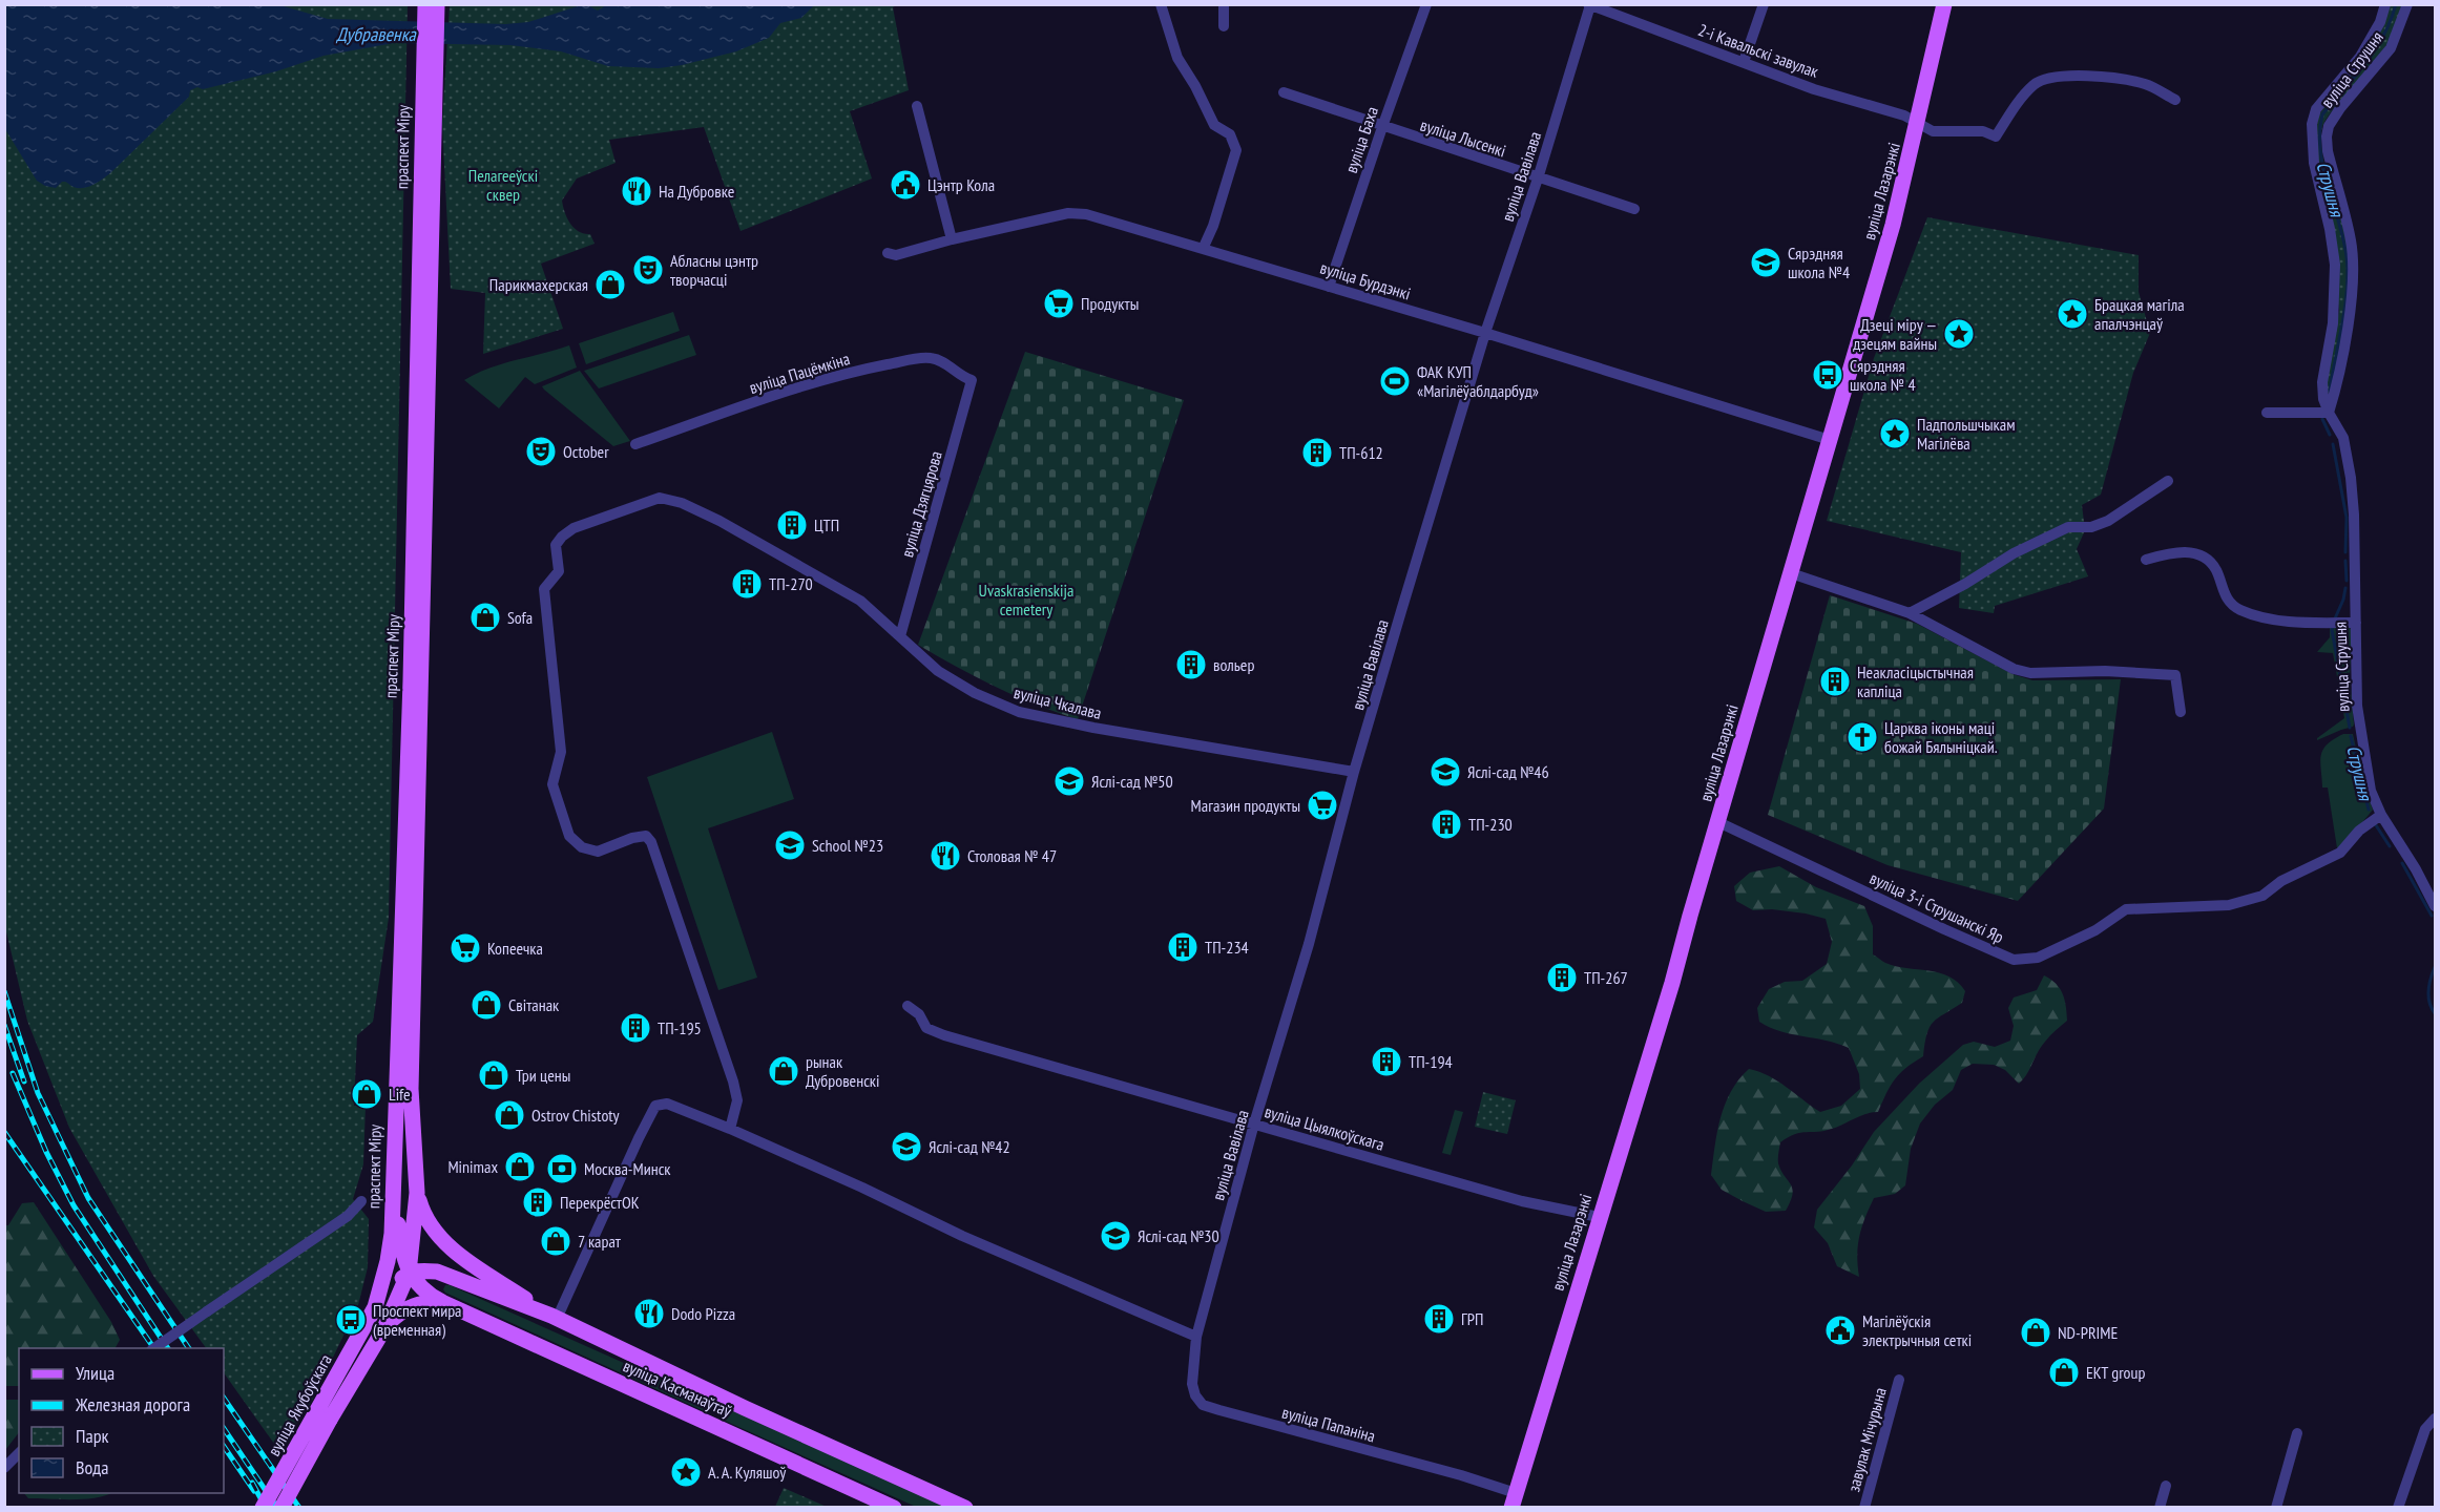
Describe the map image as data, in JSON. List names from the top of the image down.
{
  "streets": {
    "main road": [
      "праспект Міру",
      "вуліца Лазарэнкі",
      "вуліца Касманаўтаў",
      "вуліца Якубоўскага"
    ],
    "street": [
      "2-і Кавальскі завулак",
      "вуліца Струшня",
      "вуліца Лысенкі",
      "вуліца Баха",
      "вуліца Вавілава",
      "вуліца Бурдэнкі",
      "вуліца Пацёмкіна",
      "вуліца Дзягцярова",
      "вуліца Чкалава",
      "вуліца 3-і Струшанскі Яр",
      "вуліца Цыялкоўскага",
      "вуліца Папаніна",
      "завулак Мічурына"
    ]
  },
  "crossings": [
    ["2-і Кавальскі завулак", "вуліца Вавілава"],
    ["2-і Кавальскі завулак", "вуліца Лазарэнкі"],
    ["вуліца Струшня", "вуліца 3-і Струшанскі Яр"],
    ["вуліца Лысенкі", "вуліца Баха"],
    ["вуліца Лысенкі", "вуліца Вавілава"],
    ["вуліца Баха", "вуліца Бурдэнкі"],
    ["праспект Міру", "вуліца Касманаўтаў"],
    ["праспект Міру", "вуліца Якубоўскага"],
    ["вуліца Вавілава", "вуліца Бурдэнкі"],
    ["вуліца Вавілава", "вуліца Чкалава"],
    ["вуліца Вавілава", "вуліца Цыялкоўскага"],
    ["вуліца Вавілава", "вуліца Папаніна"],
    ["вуліца Лазарэнкі", "вуліца Бурдэнкі"],
    ["вуліца Лазарэнкі", "вуліца 3-і Струшанскі Яр"],
    ["вуліца Лазарэнкі", "вуліца Цыялкоўскага"],
    ["вуліца Лазарэнкі", "вуліца Папаніна"],
    ["вуліца Пацёмкіна", "вуліца Дзягцярова"],
    ["вуліца Дзягцярова", "вуліца Чкалава"],
    ["вуліца Касманаўтаў", "вуліца Якубоўскага"]
  ],
  "water": ["Дубравенка", "Струшня"],
  "parks": ["Пелагееўскі сквер", "Uvaskrasienskija cemetery"],
  "places": {
    "public building": ["Цэнтр Кола", "Магілёўскія электрычныя сеткі"],
    "restaurant": ["На Дубровке", "Столовая № 47", "Dodo Pizza"],
    "school or university": [
      "Сярэдняя школа №4",
      "Яслі-сад №46",
      "Яслі-сад №50",
      "School №23",
      "Яслі-сад №42",
      "Яслі-сад №30"
    ],
    "theatre": ["Абласны цэнтр творчасці", "October"],
    "shop": [
      "Парикмахерская",
      "Sofa",
      "Світанак",
      "рынак Дубровенскі",
      "Три цены",
      "Life",
      "Ostrov Chistoty",
      "Minimax",
      "7 карат",
      "ND-PRIME",
      "EKT group"
    ],
    "supermarket": ["Продукты", "Магазин продукты", "Копеечка"],
    "place": [
      "Брацкая магіла апалчэнцаў",
      "Дзеці міру — дзецям вайны",
      "Падпольшчыкам Магілёва",
      "А. А. Куляшоў"
    ],
    "bus stop": ["Сярэдняя школа № 4", "Проспект мира (временная)"],
    "sports": ["ФАК КУП «Магілёўаблдарбуд»"],
    "building": [
      "ТП-612",
      "ЦТП",
      "ТП-270",
      "вольер",
      "Неакласіцыстычная капліца",
      "ТП-230",
      "ТП-234",
      "ТП-267",
      "ТП-195",
      "ТП-194",
      "ПерекрёстОК",
      "ГРП"
    ],
    "church": ["Царква іконы маці божай Бялыніцкай."],
    "bank": ["Москва-Минск"]
  },
  "legend": [
    "Улица",
    "Железная дорога",
    "Парк",
    "Вода"
  ]
}
